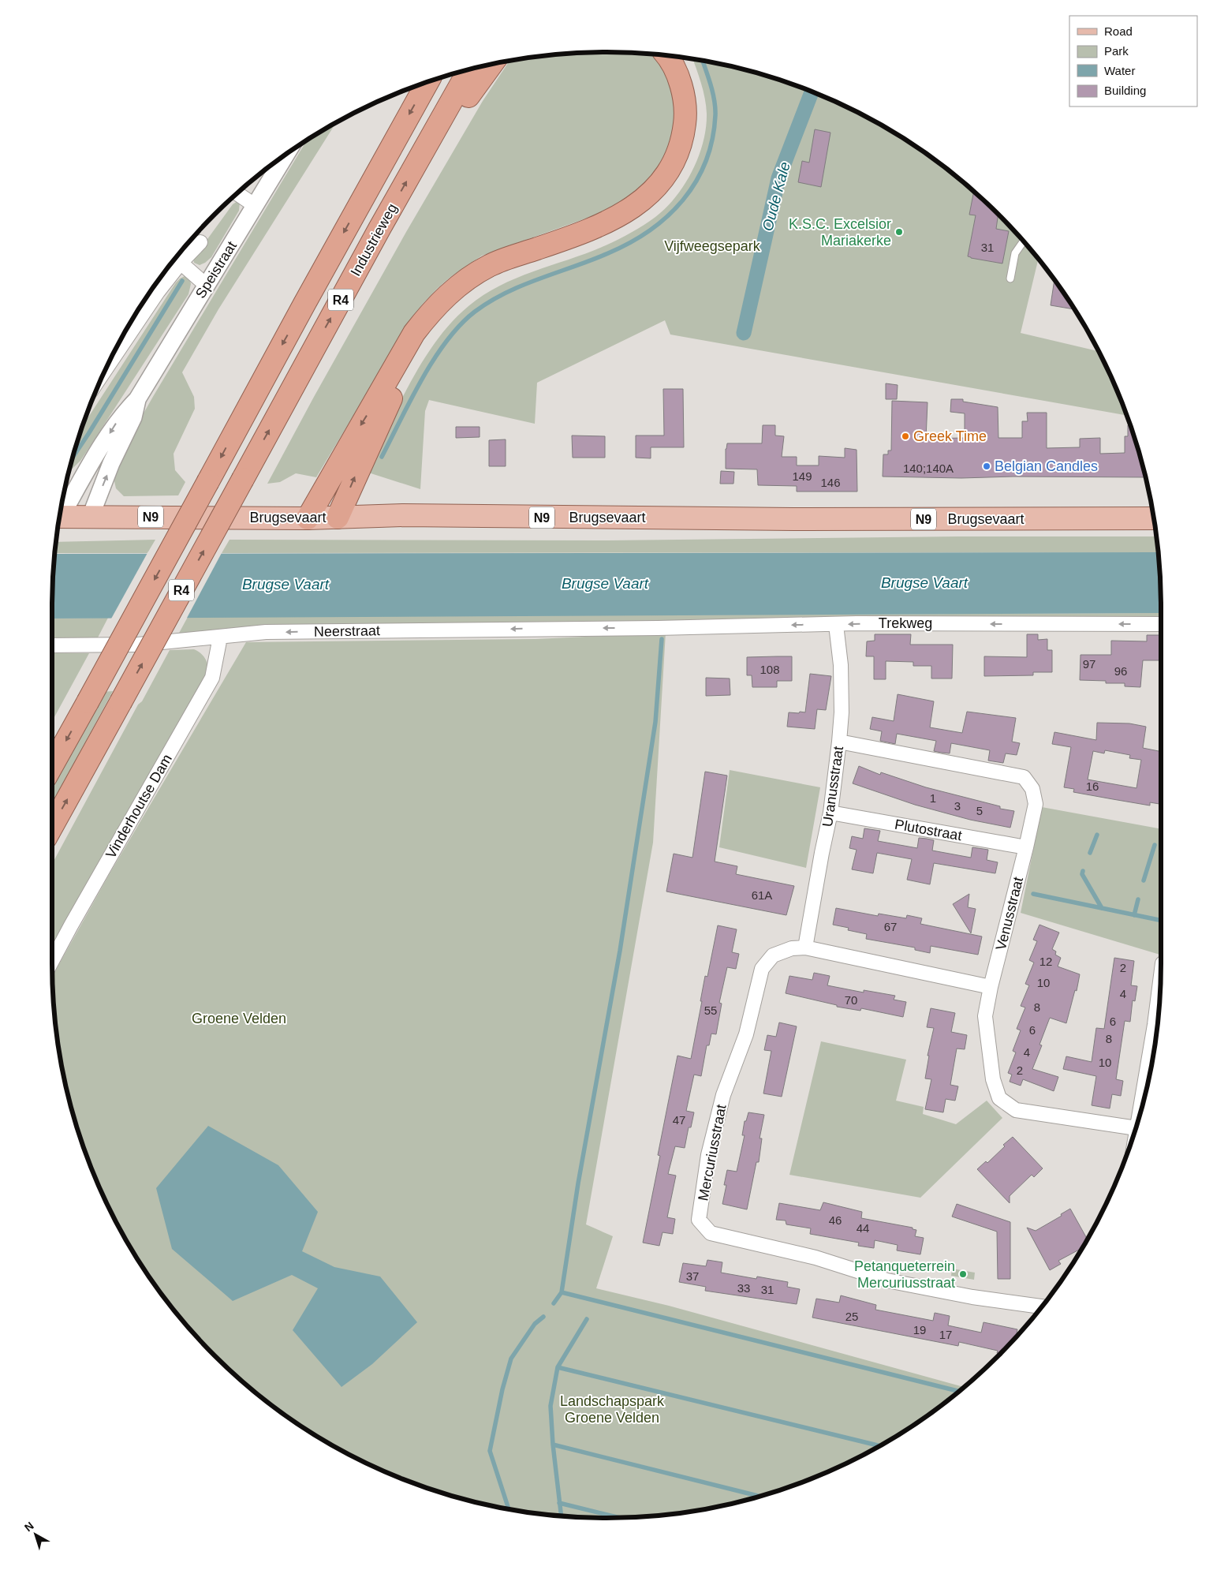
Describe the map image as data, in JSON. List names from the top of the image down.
{
  "streets": {
    "highway": ["Industrieweg", "R4"],
    "main road": ["N9", "Brugsevaart"],
    "street": [
      "Speistraat",
      "Trekweg",
      "Neerstraat",
      "Uranusstraat",
      "Vinderhoutse Dam",
      "Plutostraat",
      "Venusstraat",
      "Mercuriusstraat"
    ]
  },
  "crossings": [
    ["Speistraat", "Brugsevaart"],
    ["Trekweg", "Neerstraat"],
    ["Trekweg", "Uranusstraat"],
    ["Neerstraat", "Vinderhoutse Dam"],
    ["Uranusstraat", "Plutostraat"],
    ["Uranusstraat", "Venusstraat"],
    ["Uranusstraat", "Mercuriusstraat"],
    ["Plutostraat", "Venusstraat"],
    ["Venusstraat", "Mercuriusstraat"]
  ],
  "one_way": ["Trekweg", "Neerstraat"],
  "water": ["Oude Kale", "Brugse Vaart"],
  "parks": ["Vijfweegsepark", "Groene Velden", "Landschapspark Groene Velden"],
  "places": [
    "K.S.C. Excelsior Mariakerke",
    "Greek Time",
    "Belgian Candles",
    "Petanqueterrein Mercuriusstraat"
  ],
  "house_numbers": [
    "31",
    "140;140A",
    "149",
    "146",
    "97",
    "108",
    "96",
    "16",
    "1",
    "3",
    "5",
    "61A",
    "67",
    "12",
    "2",
    "10",
    "4",
    "70",
    "8",
    "55",
    "6",
    "6",
    "8",
    "4",
    "10",
    "2",
    "47",
    "46",
    "44",
    "37",
    "33",
    "31",
    "25",
    "19",
    "17"
  ],
  "legend": [
    "Road",
    "Park",
    "Water",
    "Building"
  ],
  "north": "top left"
}
